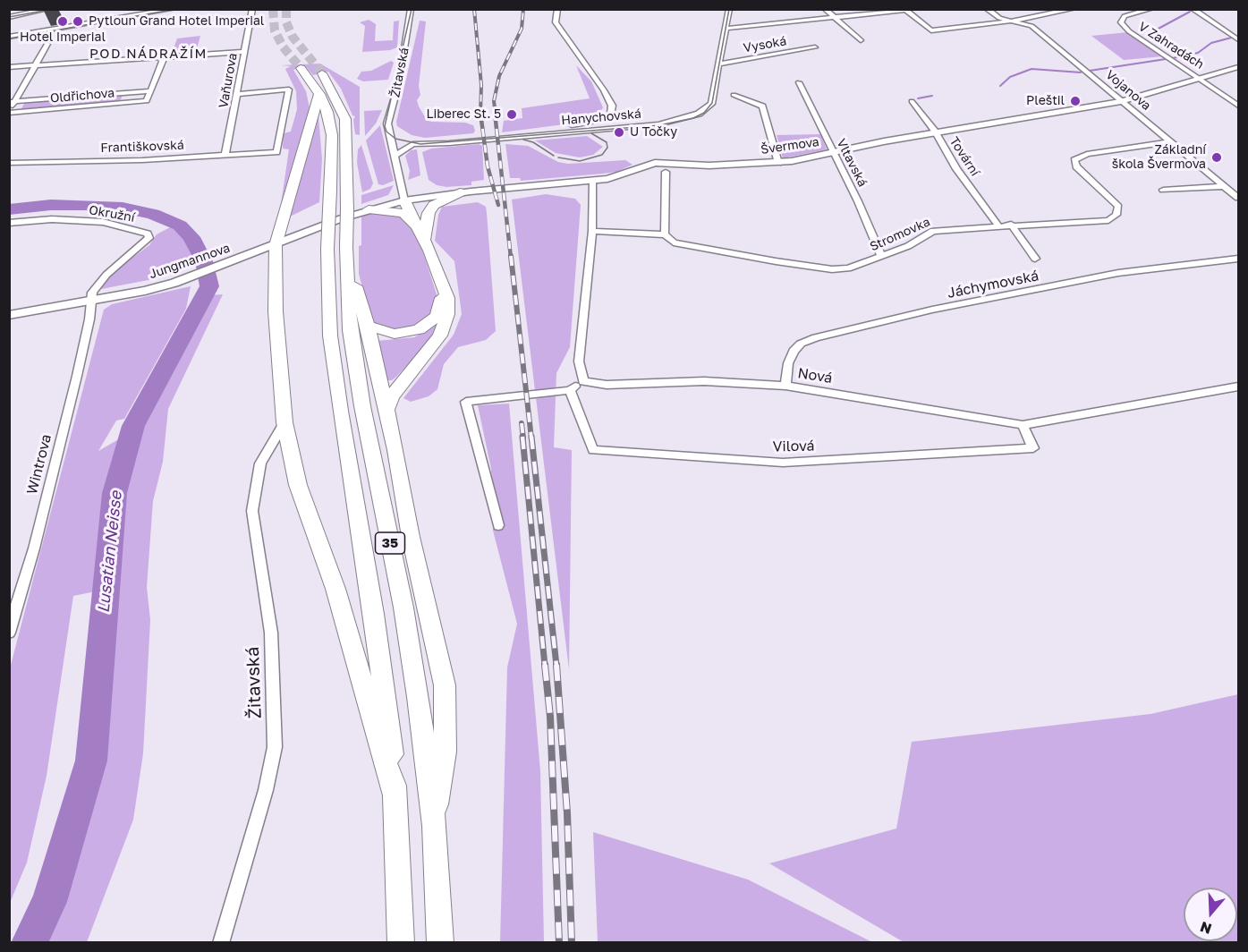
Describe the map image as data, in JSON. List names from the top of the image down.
{
  "streets": {
    "highway": ["35"],
    "street": [
      "Vysoká",
      "V Zahradách",
      "Žitavská",
      "Vaňurova",
      "Vojanova",
      "Oldřichova",
      "Hanychovská",
      "Švermova",
      "Františkovská",
      "Tovární",
      "Vltavská",
      "Okružní",
      "Stromovka",
      "Jungmannova",
      "Jáchymovská",
      "Nová",
      "Vilová",
      "Wintrova"
    ]
  },
  "crossings": [
    ["Vysoká", "Hanychovská"],
    ["V Zahradách", "Švermova"],
    ["Žitavská", "Švermova"],
    ["Vaňurova", "Františkovská"],
    ["Vojanova", "Švermova"],
    ["Vojanova", "Stromovka"],
    ["Švermova", "Tovární"],
    ["Švermova", "Vltavská"],
    ["Švermova", "Jungmannova"],
    ["Tovární", "Stromovka"],
    ["Vltavská", "Stromovka"],
    ["Okružní", "Jungmannova"],
    ["Okružní", "Wintrova"],
    ["Jungmannova", "Wintrova"],
    ["Jáchymovská", "Nová"],
    ["Nová", "Vilová"]
  ],
  "districts": ["POD NÁDRAŽÍM"],
  "water": ["Lusatian Neisse"],
  "places": [
    "Hotel Imperial",
    "Pytloun Grand Hotel Imperial",
    "Pleštil",
    "Liberec St. 5",
    "U Točky",
    "Základní škola Švermova"
  ],
  "north": "bottom"
}
